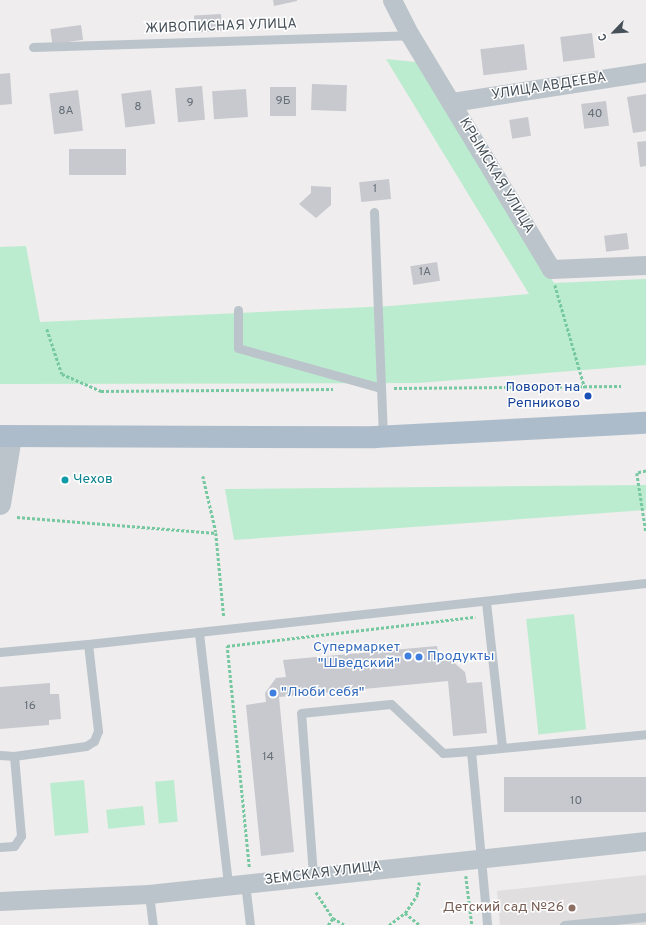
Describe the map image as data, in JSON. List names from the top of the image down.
{
  "streets": {
    "street": ["УЛИЦА АВДЕЕВА", "КРЫМСКАЯ УЛИЦА", "ЗЕМСКАЯ УЛИЦА"],
    "lane": ["ЖИВОПИСНАЯ УЛИЦА"]
  },
  "crossings": [
    ["ЖИВОПИСНАЯ УЛИЦА", "КРЫМСКАЯ УЛИЦА"],
    ["УЛИЦА АВДЕЕВА", "КРЫМСКАЯ УЛИЦА"]
  ],
  "places": [
    "Поворот на Репниково",
    "Чехов",
    "Супермаркет \"Шведский\"",
    "Продукты",
    "\"Люби себя\"",
    "Детский сад №26"
  ],
  "house_numbers": [
    "9Б",
    "9",
    "8",
    "8А",
    "40",
    "1",
    "1А",
    "16",
    "14",
    "10"
  ],
  "north": "bottom left"
}
